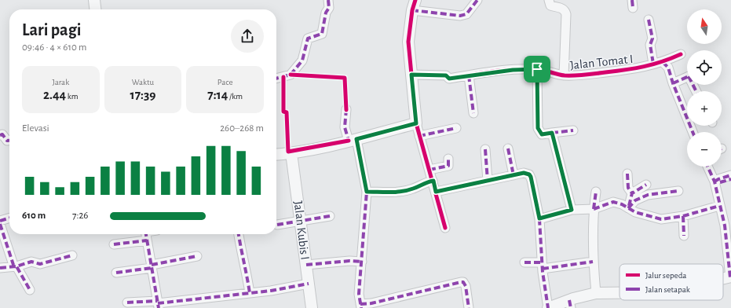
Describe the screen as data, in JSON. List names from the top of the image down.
{
  "streets": {
    "street": ["Jalan Tomat I", "Jalan Kubis I"]
  },
  "legend": ["Jalur sepeda", "Jalan setapak"],
  "north": "top",
  "page": {
    "map_buttons": ["+", "−"],
    "heading": ["Lari pagi", "09:46 · 4 × 610 m"],
    "stats": [
      ["Jarak", "2.44 km"],
      ["Waktu", "17:39"],
      ["Pace", "7:14 /km"]
    ],
    "chart": ["Elevasi", "260–268 m"],
    "list": [
      {
        "name": "610 m",
        "note": "7:26"
      }
    ]
  }
}
